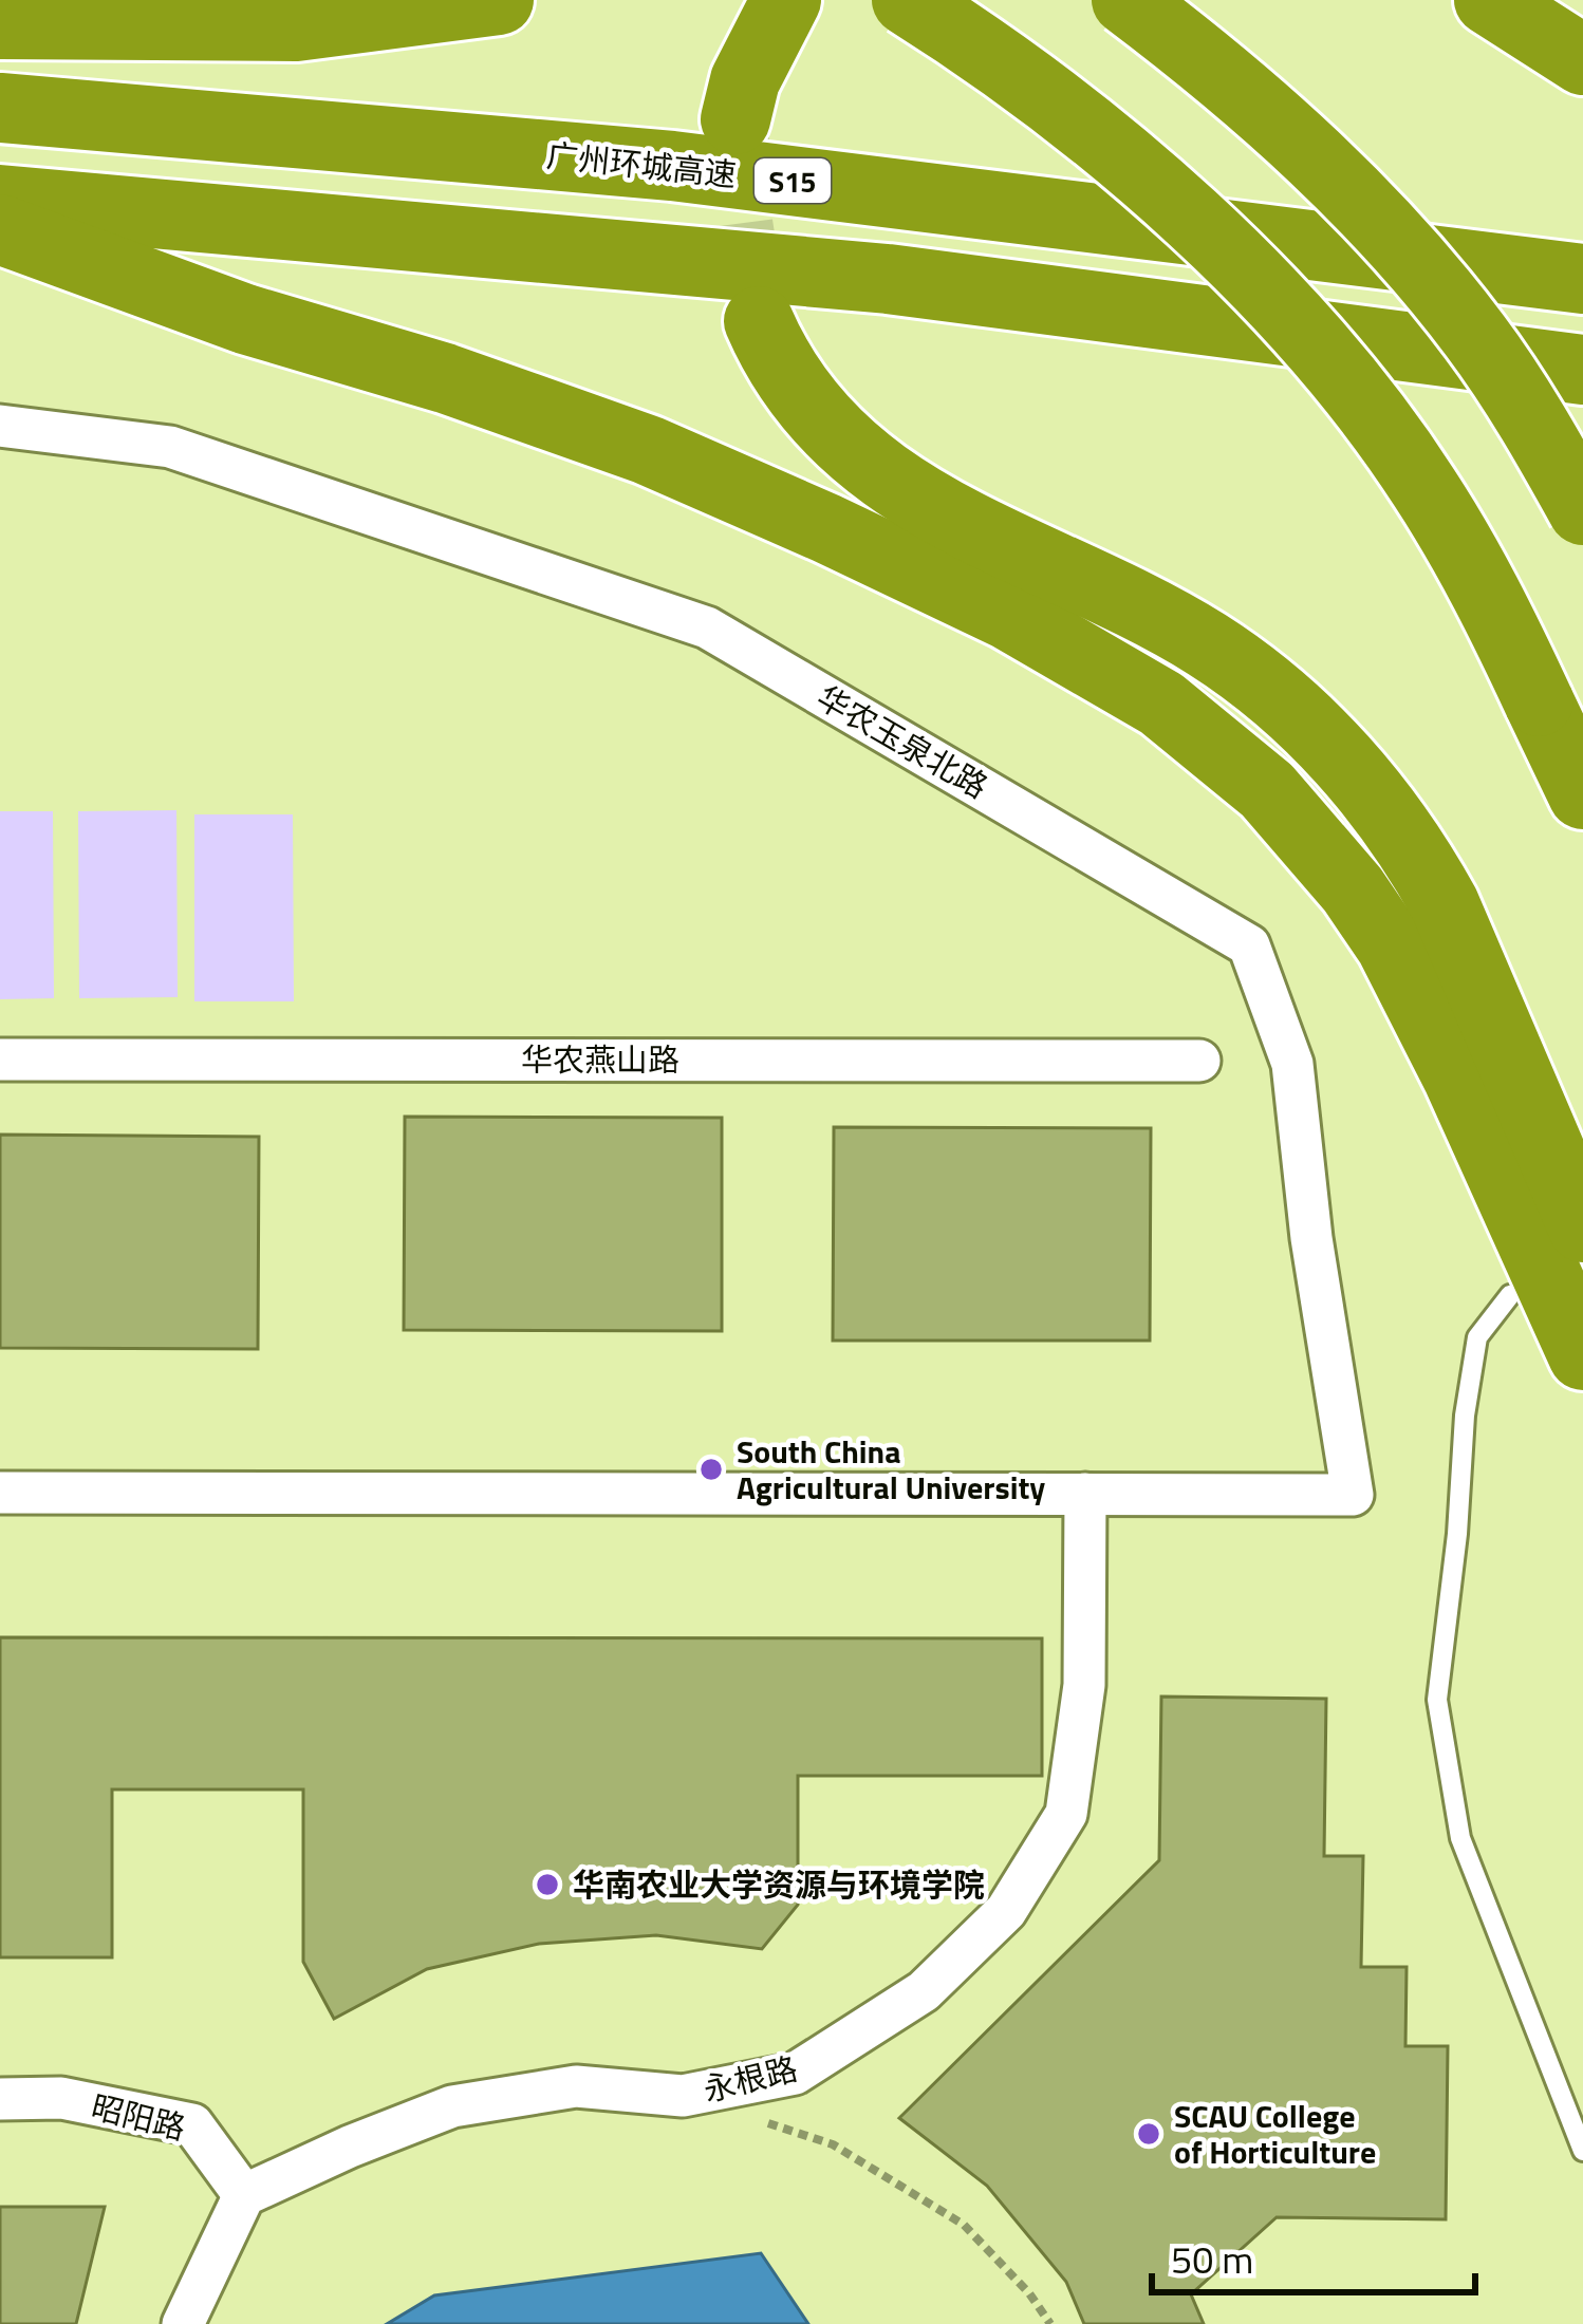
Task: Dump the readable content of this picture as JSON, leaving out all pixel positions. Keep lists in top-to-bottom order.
{
  "streets": {
    "highway": ["广州环城高速", "S15"],
    "street": [
      "华农玉泉北路",
      "华农燕山路",
      "永根路",
      "昭阳路"
    ]
  },
  "crossings": [
    ["华农玉泉北路", "永根路"],
    ["永根路", "昭阳路"]
  ],
  "places": ["South China Agricultural University", "华南农业大学资源与环境学院", "SCAU College of Horticulture"],
  "scale_bar": "50 m"
}
